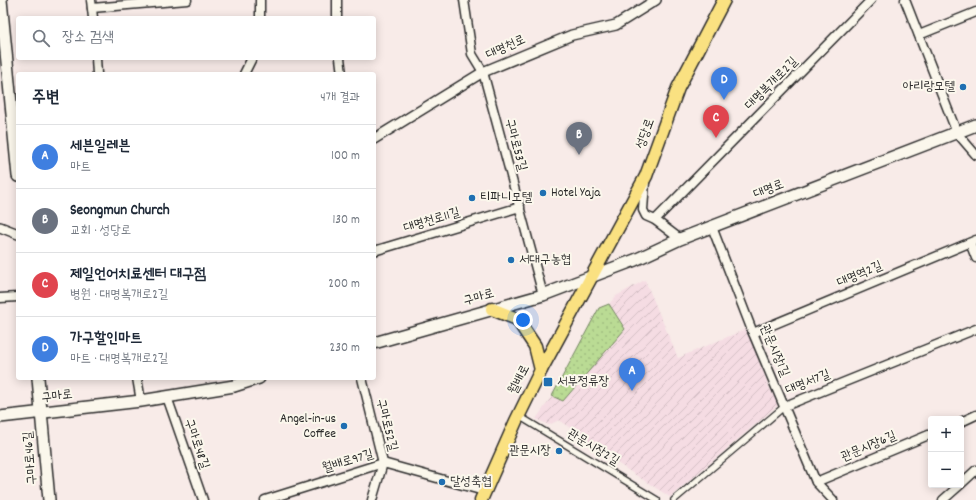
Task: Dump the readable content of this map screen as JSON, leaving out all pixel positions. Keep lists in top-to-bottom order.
{
  "streets": {
    "main road": [
      "성당로",
      "대명로",
      "구마로",
      "월배로",
      "구마로46길"
    ],
    "street": [
      "대명천로",
      "대명복개로2길",
      "구마로53길",
      "대명천로11길",
      "대명역2길",
      "관문시장1길",
      "대명서7길",
      "구마로52길",
      "구마로48길",
      "관문시장6길",
      "관문시장2길",
      "월배로97길"
    ]
  },
  "crossings": [
    ["대명천로", "구마로53길"],
    ["성당로", "대명로"],
    ["성당로", "구마로"],
    ["성당로", "월배로"],
    ["구마로53길", "대명천로11길"],
    ["구마로53길", "구마로"],
    ["대명로", "구마로"],
    ["대명로", "관문시장1길"],
    ["대명로", "월배로"],
    ["대명역2길", "관문시장1길"],
    ["구마로", "월배로"],
    ["구마로", "구마로48길"],
    ["구마로", "구마로46길"],
    ["관문시장1길", "대명서7길"],
    ["관문시장1길", "관문시장6길"],
    ["월배로", "관문시장2길"],
    ["월배로", "월배로97길"],
    ["구마로52길", "월배로97길"]
  ],
  "places": {
    "other": [
      "아리랑모텔",
      "Hotel Yaja",
      "티파니모텔",
      "서대구농협",
      "Angel-in-us Coffee",
      "관문시장",
      "달성축협"
    ],
    "transit": ["서부정류장"]
  },
  "page": {
    "search": "장소 검색",
    "pins": [
      "D",
      "C",
      "B",
      "A"
    ],
    "heading": ["주변", "4개 결과"],
    "list": [
      {
        "mark": "A",
        "name": "세븐일레븐",
        "note": "마트",
        "value": "100 m"
      },
      {
        "mark": "B",
        "name": "Seongmun Church",
        "note": "교회 · 성당로",
        "value": "130 m"
      },
      {
        "mark": "C",
        "name": "제일언어치료센터 대구점",
        "note": "병원 · 대명복개로2길",
        "value": "200 m"
      },
      {
        "mark": "D",
        "name": "가구할인마트",
        "note": "마트 · 대명복개로2길",
        "value": "230 m"
      }
    ],
    "map_buttons": ["+", "−"]
  }
}
